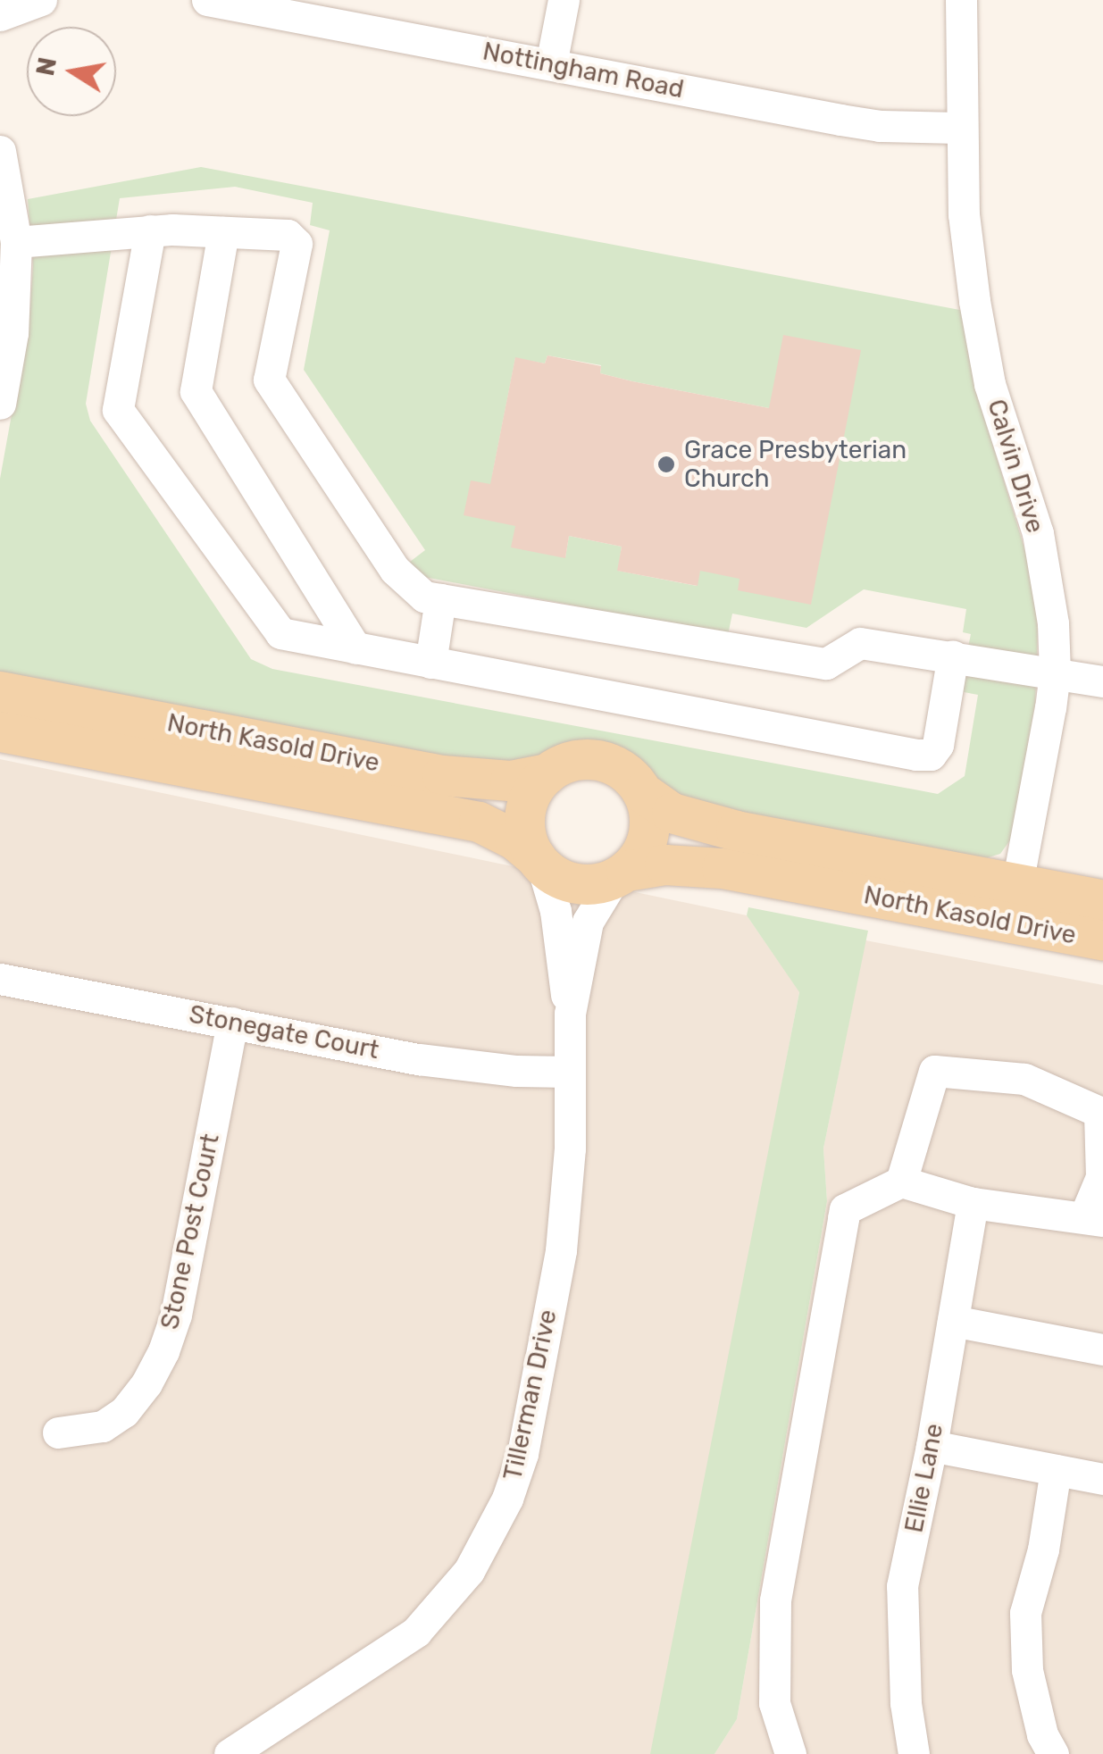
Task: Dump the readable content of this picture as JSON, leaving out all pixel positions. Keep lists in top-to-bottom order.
{
  "streets": {
    "main road": ["North Kasold Drive"],
    "street": [
      "Nottingham Road",
      "Calvin Drive",
      "Stonegate Court",
      "Stone Post Court",
      "Tillerman Drive",
      "Ellie Lane"
    ]
  },
  "crossings": [
    ["Nottingham Road", "Calvin Drive"],
    ["Calvin Drive", "North Kasold Drive"],
    ["North Kasold Drive", "Tillerman Drive"],
    ["Stonegate Court", "Stone Post Court"],
    ["Stonegate Court", "Tillerman Drive"]
  ],
  "places": ["Grace Presbyterian Church"],
  "north": "left"
}
